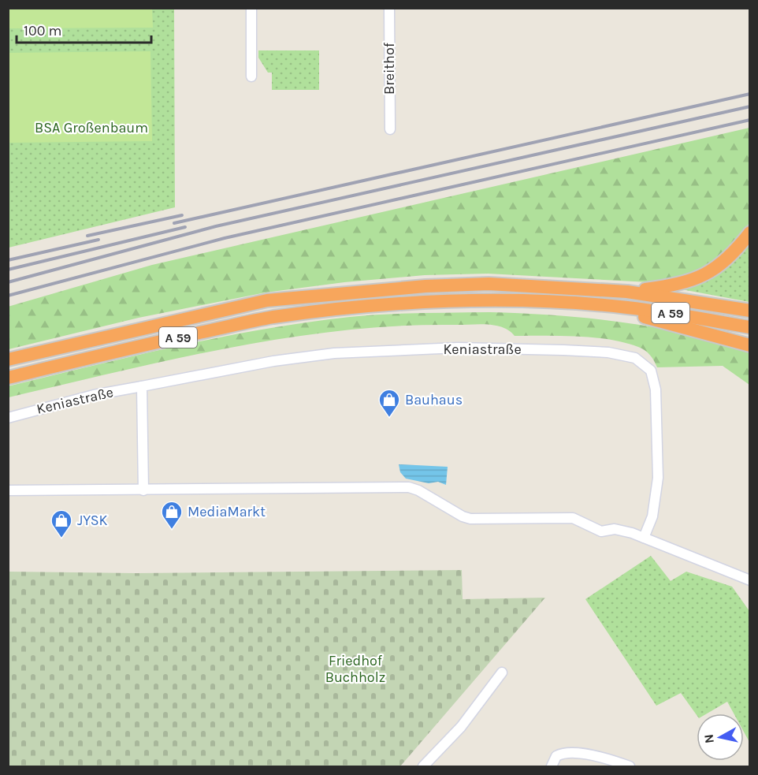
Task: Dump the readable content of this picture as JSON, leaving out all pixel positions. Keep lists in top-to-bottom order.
{
  "streets": {
    "highway": ["A 59"],
    "street": ["Breithof", "Keniastraße"]
  },
  "parks": ["BSA Großenbaum", "Friedhof Buchholz"],
  "places": {
    "shop": ["Bauhaus", "MediaMarkt", "JYSK"]
  },
  "scale_bar": "100 m",
  "north": "left"
}
